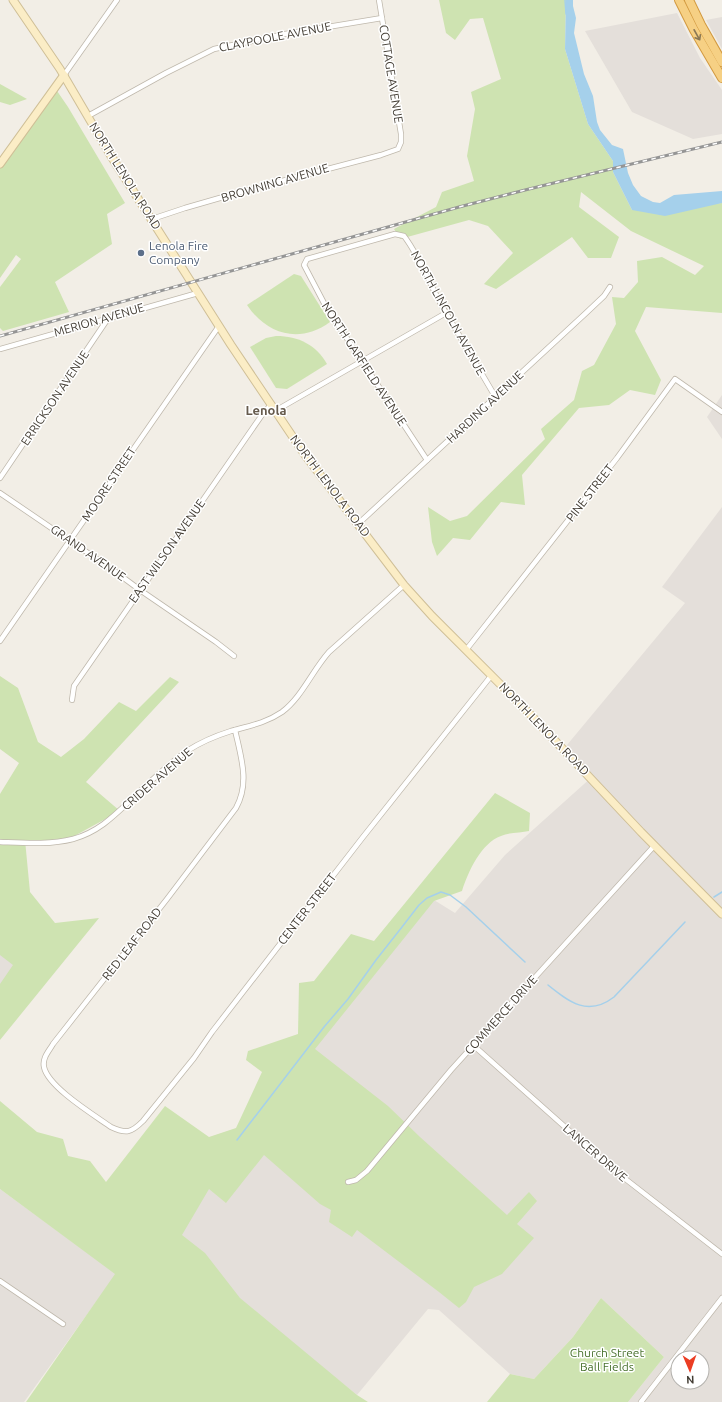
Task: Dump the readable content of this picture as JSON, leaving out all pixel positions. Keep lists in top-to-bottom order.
{
  "streets": {
    "main road": ["NORTH LENOLA ROAD"],
    "street": [
      "CLAYPOOLE AVENUE",
      "COTTAGE AVENUE",
      "BROWNING AVENUE",
      "NORTH LINCOLN AVENUE",
      "MERION AVENUE",
      "NORTH GARFIELD AVENUE",
      "ERRICKSON AVENUE",
      "HARDING AVENUE",
      "MOORE STREET",
      "PINE STREET",
      "EAST WILSON AVENUE",
      "GRAND AVENUE",
      "CRIDER AVENUE",
      "CENTER STREET",
      "RED LEAF ROAD",
      "COMMERCE DRIVE",
      "LANCER DRIVE"
    ]
  },
  "crossings": [
    ["CLAYPOOLE AVENUE", "COTTAGE AVENUE"],
    ["CLAYPOOLE AVENUE", "NORTH LENOLA ROAD"],
    ["COTTAGE AVENUE", "BROWNING AVENUE"],
    ["NORTH LENOLA ROAD", "BROWNING AVENUE"],
    ["NORTH LENOLA ROAD", "MERION AVENUE"],
    ["NORTH LENOLA ROAD", "HARDING AVENUE"],
    ["NORTH LENOLA ROAD", "MOORE STREET"],
    ["NORTH LENOLA ROAD", "PINE STREET"],
    ["NORTH LENOLA ROAD", "EAST WILSON AVENUE"],
    ["NORTH LENOLA ROAD", "CRIDER AVENUE"],
    ["NORTH LENOLA ROAD", "CENTER STREET"],
    ["NORTH LENOLA ROAD", "COMMERCE DRIVE"],
    ["NORTH LINCOLN AVENUE", "NORTH GARFIELD AVENUE"],
    ["NORTH LINCOLN AVENUE", "HARDING AVENUE"],
    ["MERION AVENUE", "ERRICKSON AVENUE"],
    ["NORTH GARFIELD AVENUE", "HARDING AVENUE"],
    ["MOORE STREET", "GRAND AVENUE"],
    ["EAST WILSON AVENUE", "GRAND AVENUE"],
    ["CRIDER AVENUE", "RED LEAF ROAD"],
    ["CENTER STREET", "RED LEAF ROAD"],
    ["COMMERCE DRIVE", "LANCER DRIVE"]
  ],
  "districts": ["Lenola"],
  "parks": ["Church Street Ball Fields"],
  "places": ["Lenola Fire Company"],
  "north": "bottom"
}
